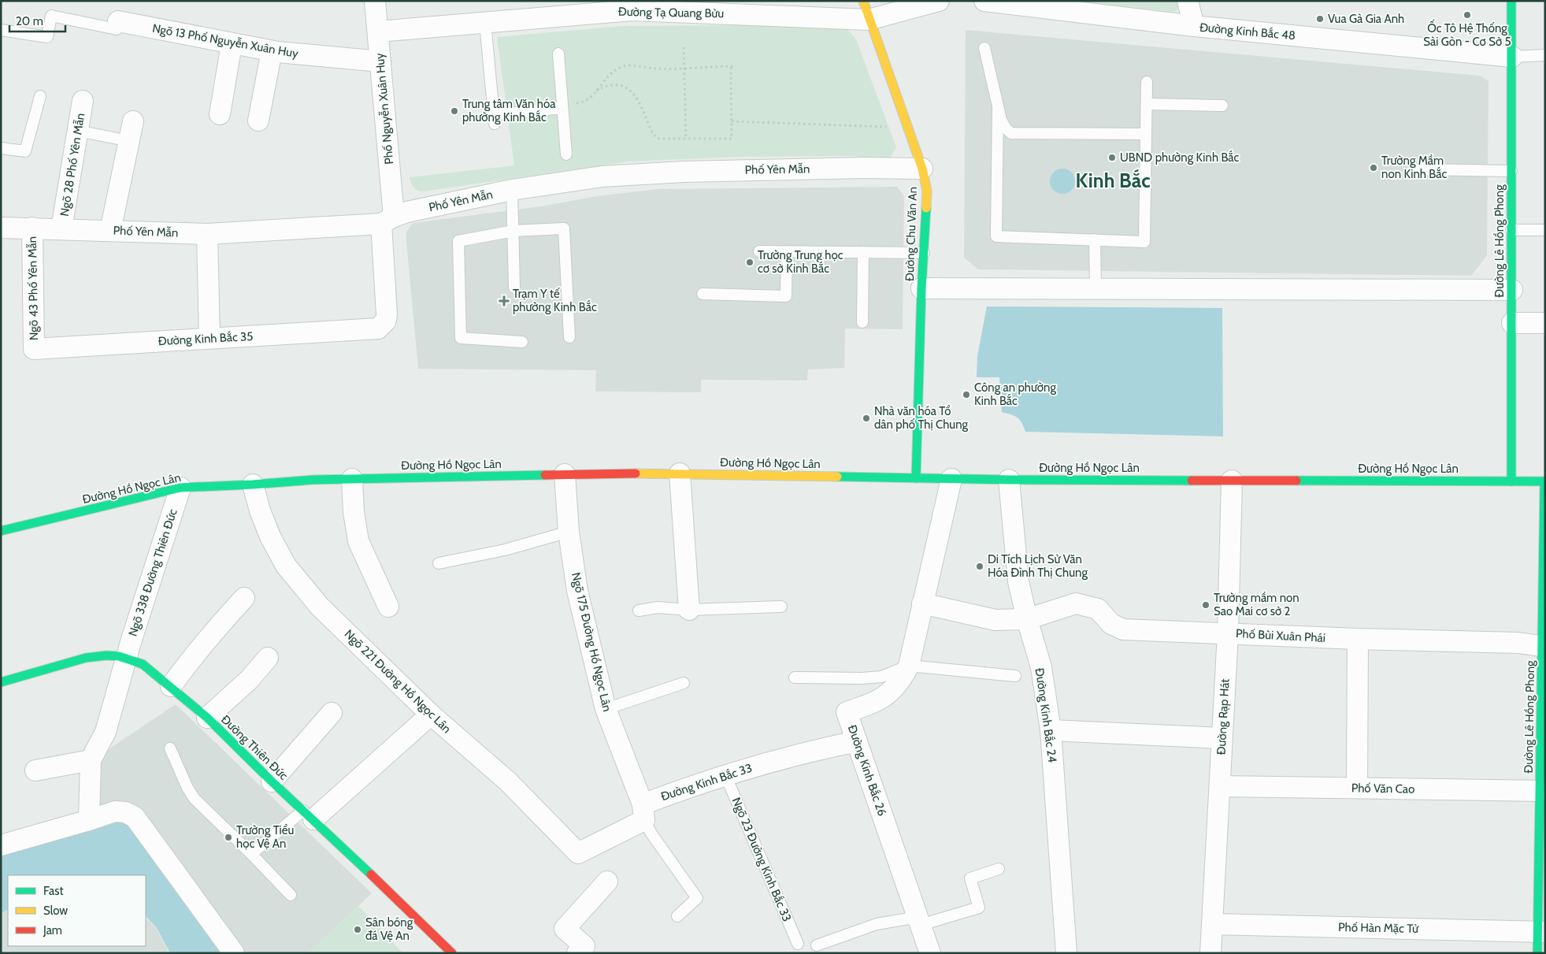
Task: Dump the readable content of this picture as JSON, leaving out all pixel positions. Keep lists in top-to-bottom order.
{
  "streets": {
    "street": [
      "Đường Tạ Quang Bửu",
      "Đường Kinh Bắc 48",
      "Ngõ 13 Phố Nguyễn Xuân Huy",
      "Phố Nguyễn Xuân Huy",
      "Ngõ 28 Phố Yên Mẫn",
      "Phố Yên Mẫn",
      "Đường Chu Văn An",
      "Đường Lê Hồng Phong",
      "Ngõ 43 Phố Yên Mẫn",
      "Đường Kinh Bắc 35",
      "Đường Hồ Ngọc Lân",
      "Ngõ 338 Đường Thiên Đức",
      "Phố Bùi Xuân Phái",
      "Ngõ 175 Đường Hồ Ngọc Lân",
      "Ngõ 221 Đường Hồ Ngọc Lân",
      "Đường Kinh Bắc 24",
      "Đường Rạp Hát",
      "Đường Thiên Đức",
      "Đường Kinh Bắc 26",
      "Đường Kinh Bắc 33",
      "Phố Văn Cao",
      "Phố Hàn Mặc Tử"
    ],
    "lane": ["Ngõ 23 Đường Kinh Bắc 33"]
  },
  "crossings": [
    ["Đường Tạ Quang Bửu", "Phố Nguyễn Xuân Huy"],
    ["Đường Tạ Quang Bửu", "Đường Chu Văn An"],
    ["Đường Kinh Bắc 48", "Đường Lê Hồng Phong"],
    ["Ngõ 13 Phố Nguyễn Xuân Huy", "Phố Nguyễn Xuân Huy"],
    ["Phố Nguyễn Xuân Huy", "Phố Yên Mẫn"],
    ["Phố Nguyễn Xuân Huy", "Đường Kinh Bắc 35"],
    ["Ngõ 28 Phố Yên Mẫn", "Phố Yên Mẫn"],
    ["Phố Yên Mẫn", "Đường Chu Văn An"],
    ["Phố Yên Mẫn", "Ngõ 43 Phố Yên Mẫn"],
    ["Đường Chu Văn An", "Đường Hồ Ngọc Lân"],
    ["Đường Lê Hồng Phong", "Đường Hồ Ngọc Lân"],
    ["Đường Lê Hồng Phong", "Phố Bùi Xuân Phái"],
    ["Đường Lê Hồng Phong", "Phố Văn Cao"],
    ["Đường Lê Hồng Phong", "Phố Hàn Mặc Tử"],
    ["Ngõ 43 Phố Yên Mẫn", "Đường Kinh Bắc 35"],
    ["Đường Hồ Ngọc Lân", "Ngõ 338 Đường Thiên Đức"],
    ["Đường Hồ Ngọc Lân", "Ngõ 175 Đường Hồ Ngọc Lân"],
    ["Đường Hồ Ngọc Lân", "Ngõ 221 Đường Hồ Ngọc Lân"],
    ["Đường Hồ Ngọc Lân", "Đường Kinh Bắc 24"],
    ["Đường Hồ Ngọc Lân", "Đường Rạp Hát"],
    ["Đường Hồ Ngọc Lân", "Đường Kinh Bắc 26"],
    ["Ngõ 338 Đường Thiên Đức", "Đường Thiên Đức"],
    ["Phố Bùi Xuân Phái", "Đường Kinh Bắc 24"],
    ["Phố Bùi Xuân Phái", "Đường Rạp Hát"],
    ["Phố Bùi Xuân Phái", "Đường Kinh Bắc 26"],
    ["Ngõ 175 Đường Hồ Ngọc Lân", "Đường Kinh Bắc 33"],
    ["Ngõ 221 Đường Hồ Ngọc Lân", "Đường Kinh Bắc 33"],
    ["Đường Rạp Hát", "Phố Văn Cao"],
    ["Đường Rạp Hát", "Phố Hàn Mặc Tử"],
    ["Đường Kinh Bắc 26", "Đường Kinh Bắc 33"],
    ["Đường Kinh Bắc 33", "Ngõ 23 Đường Kinh Bắc 33"]
  ],
  "districts": ["Kinh Bắc"],
  "places": {
    "other": [
      "Ốc Tô Hệ Thống Sài Gòn - Cơ Sở 5",
      "Vua Gà Gia Anh",
      "Trung tâm Văn hóa phường Kinh Bắc",
      "UBND phường Kinh Bắc",
      "Trường Mầm non Kinh Bắc",
      "Trường Trung học cơ sở Kinh Bắc",
      "Công an phường Kinh Bắc",
      "Nhà văn hóa Tổ dân phố Thị Chung",
      "Di Tích Lịch Sử Văn Hóa Đình Thị Chung",
      "Trường mầm non Sao Mai cơ sở 2",
      "Trường Tiểu học Vệ An",
      "Sân bóng đá Vệ An"
    ],
    "health": ["Trạm Y tế phường Kinh Bắc"]
  },
  "legend": ["Fast", "Slow", "Jam"],
  "scale_bar": "20 m"
}
